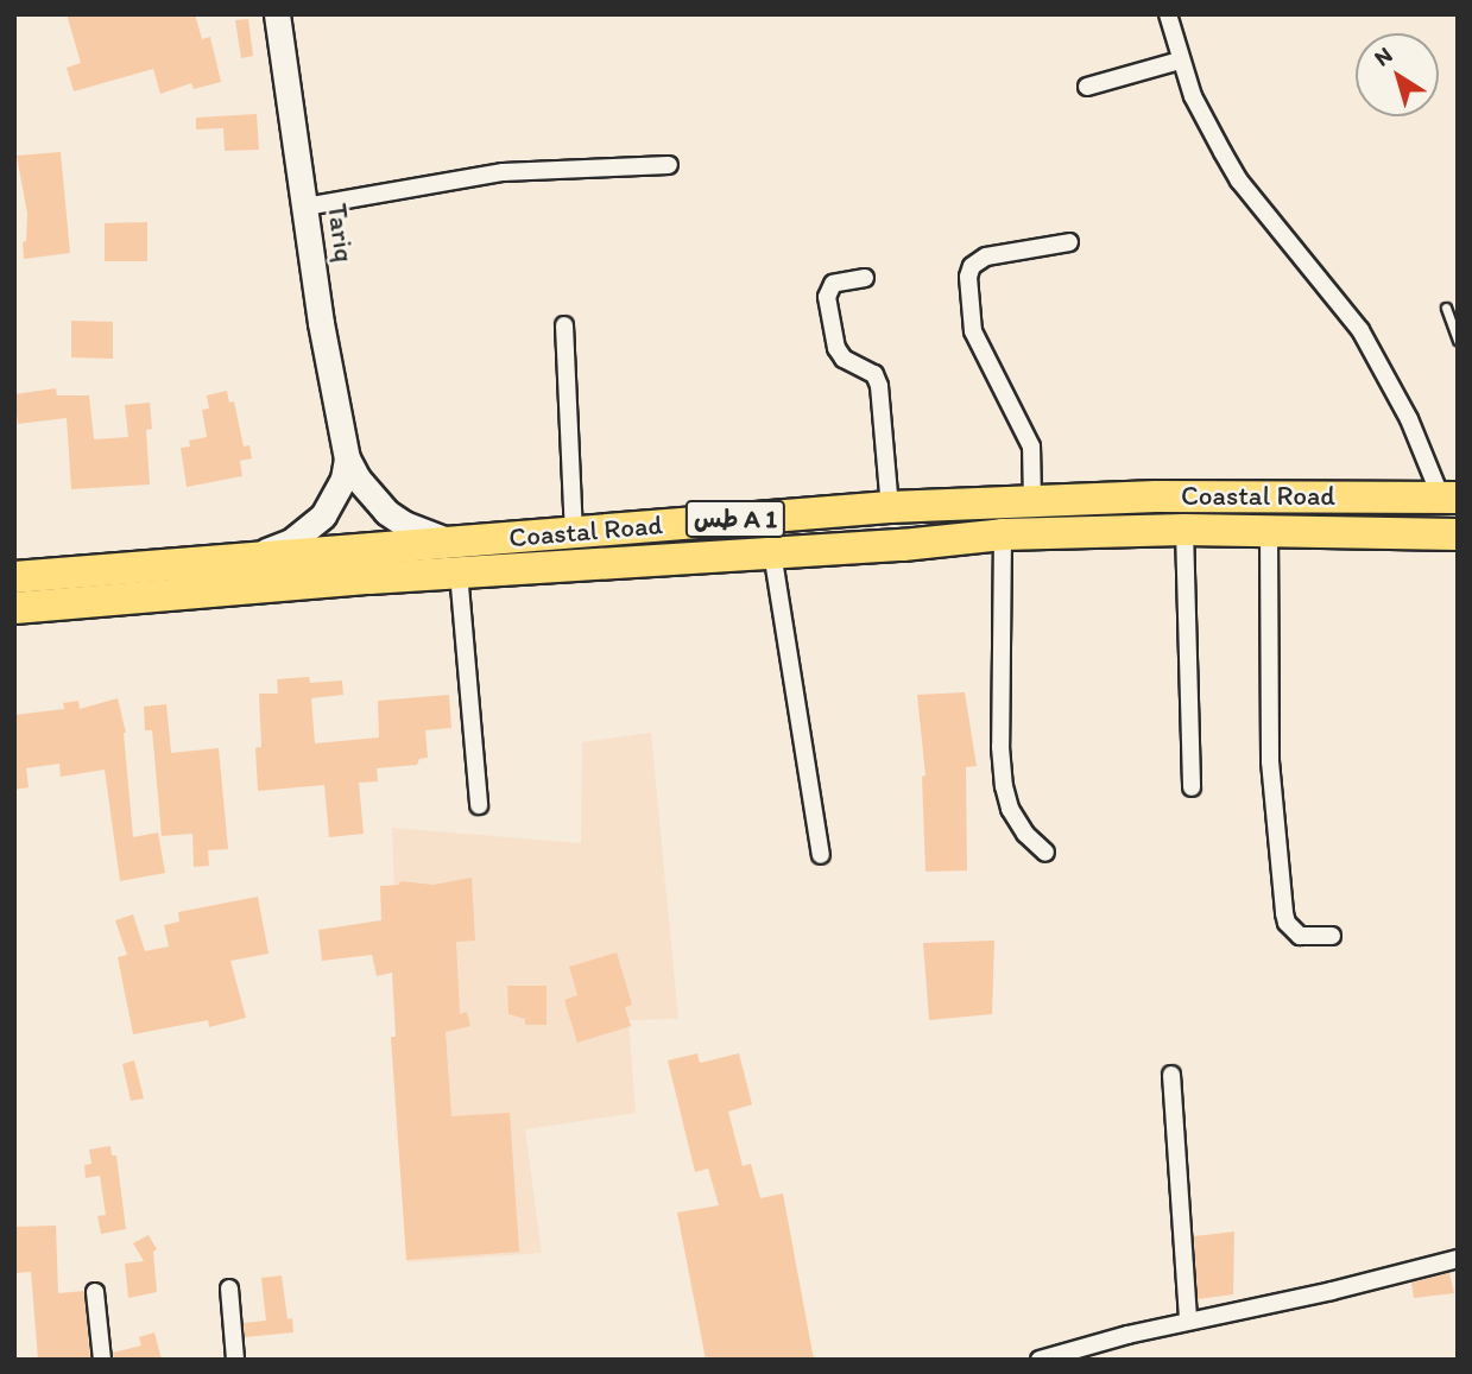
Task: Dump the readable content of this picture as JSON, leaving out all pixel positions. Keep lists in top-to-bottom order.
{
  "streets": {
    "highway": ["Coastal Road", "طس A 1"],
    "main road": ["Tariq"]
  },
  "north": "top left"
}
